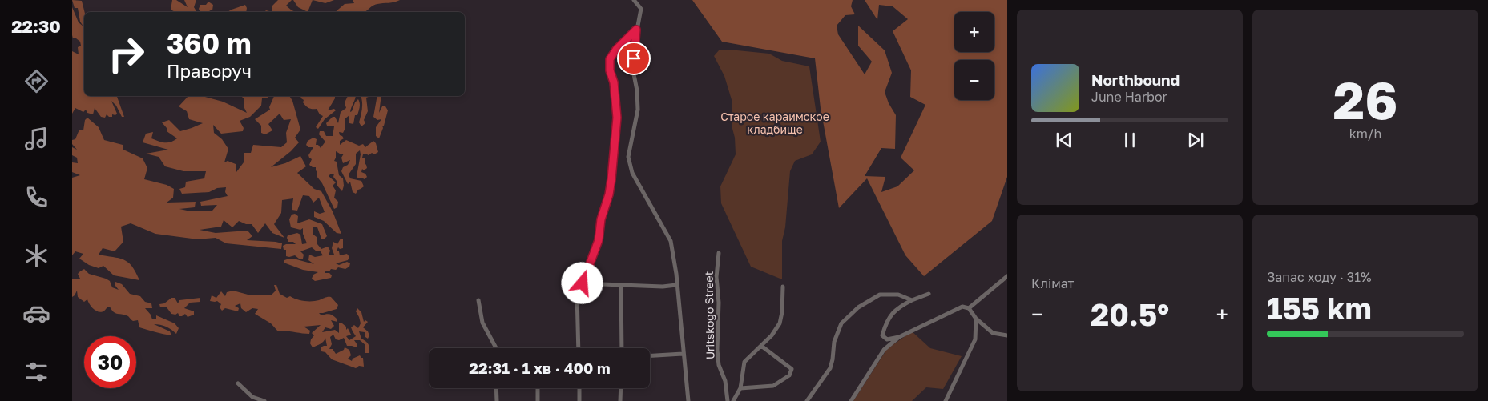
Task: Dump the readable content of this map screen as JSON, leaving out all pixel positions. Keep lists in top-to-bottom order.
{
  "streets": {
    "street": ["Uritskogo Street"]
  },
  "parks": ["Старое караимское кладбище"],
  "page": {
    "tabs": "22:30",
    "tile": [
      ["26", "km/h"],
      "Клімат",
      ["Запас ходу · 31%", "155 km"]
    ],
    "map_buttons": ["+", "−"],
    "turn": ["360 m", "Праворуч"],
    "song": ["Northbound", "June Harbor"],
    "heat": ["−", "20.5°", "+"],
    "limit": "30",
    "trip": "22:31 · 1 хв · 400 m"
  }
}
